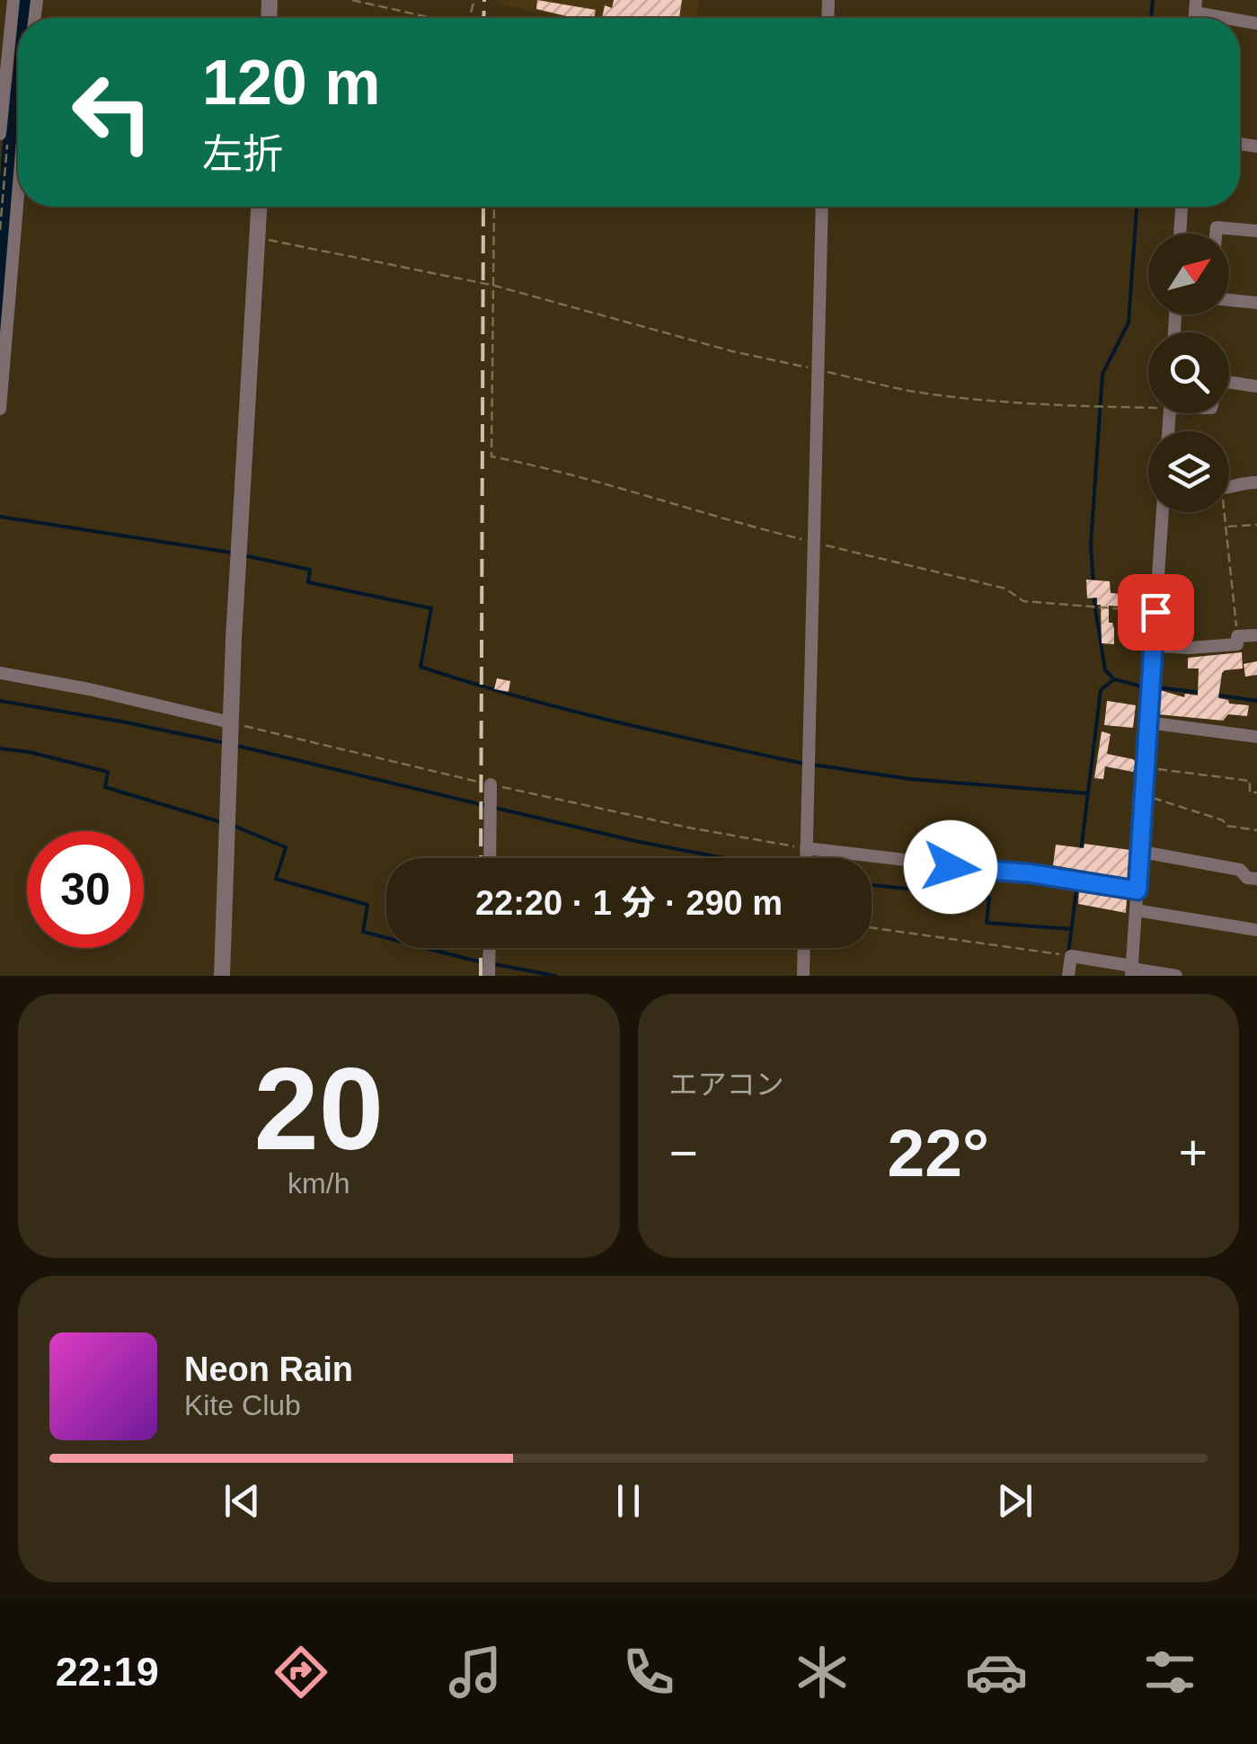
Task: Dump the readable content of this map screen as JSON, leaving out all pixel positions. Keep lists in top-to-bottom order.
{
  "north": "top right",
  "page": {
    "turn": ["120 m", "左折"],
    "limit": "30",
    "trip": "22:20 · 1 分 · 290 m",
    "tile": [
      ["20", "km/h"],
      "エアコン"
    ],
    "heat": ["−", "22°", "+"],
    "song": ["Neon Rain", "Kite Club"],
    "tabs": "22:19"
  }
}
